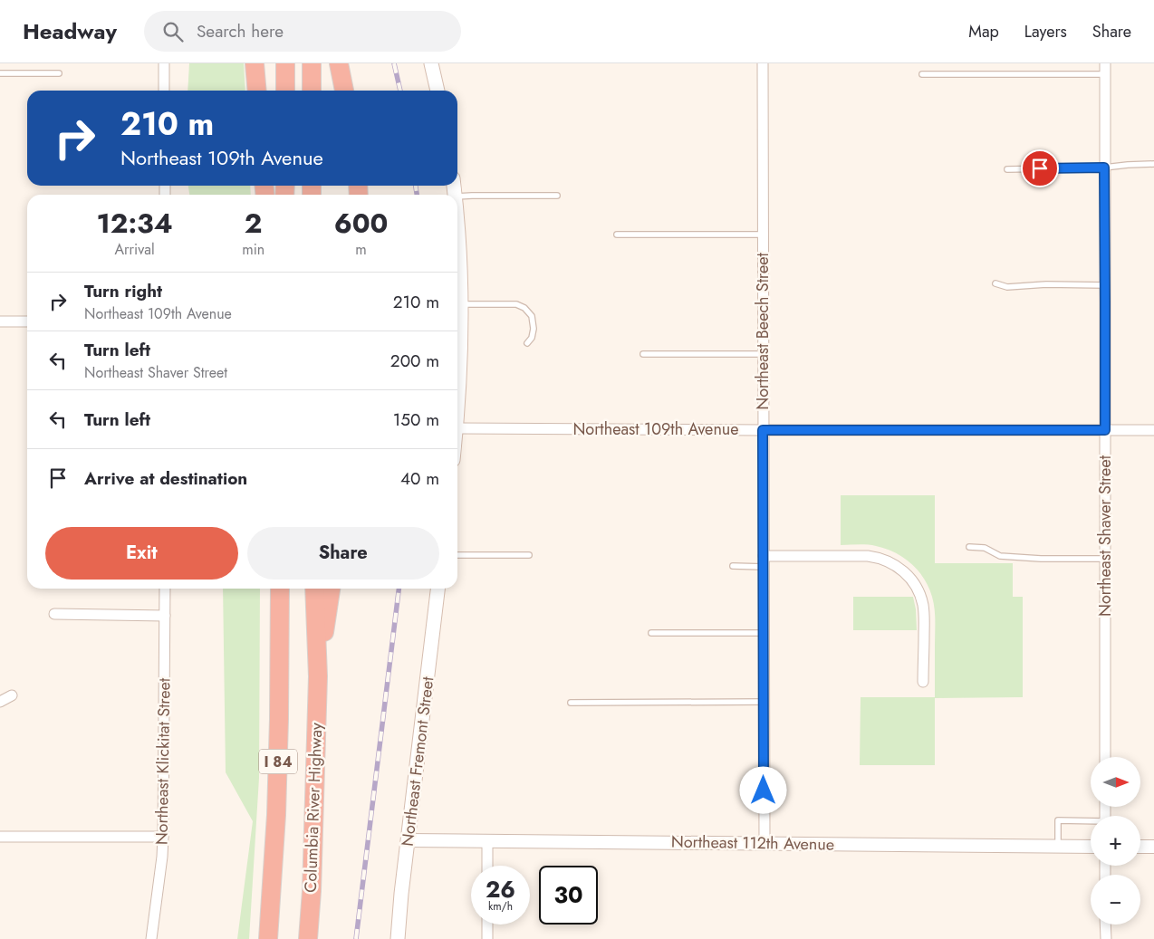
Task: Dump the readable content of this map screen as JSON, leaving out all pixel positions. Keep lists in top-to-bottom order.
{
  "streets": {
    "highway": ["I 84", "Columbia River Highway"],
    "main road": ["Northeast Fremont Street"],
    "street": [
      "Northeast Beech Street",
      "Northeast 109th Avenue",
      "Northeast Shaver Street",
      "Northeast Klickitat Street",
      "Northeast 112th Avenue"
    ]
  },
  "crossings": [
    ["Northeast Beech Street", "Northeast 109th Avenue"],
    ["Northeast Beech Street", "Northeast 112th Avenue"],
    ["Northeast 109th Avenue", "Northeast Shaver Street"],
    ["I 84", "Columbia River Highway"],
    ["Northeast Fremont Street", "Northeast 112th Avenue"]
  ],
  "north": "right",
  "page": {
    "header": "Headway",
    "search": "Search here",
    "nav": ["Map", "Layers", "Share"],
    "turn": ["210 m", "Northeast 109th Avenue"],
    "eta": [
      "12:34",
      "Arrival",
      "2",
      "min",
      "600",
      "m"
    ],
    "list": [
      {
        "name": "Turn right",
        "note": "Northeast 109th Avenue",
        "value": "210 m"
      },
      {
        "name": "Turn left",
        "note": "Northeast Shaver Street",
        "value": "200 m"
      },
      {
        "name": "Turn left",
        "value": "150 m"
      },
      {
        "name": "Arrive at destination",
        "value": "40 m"
      }
    ],
    "buttons": ["Exit", "Share"],
    "map_buttons": ["+", "−"],
    "speed": "26 km/h",
    "limit": "30"
  }
}
